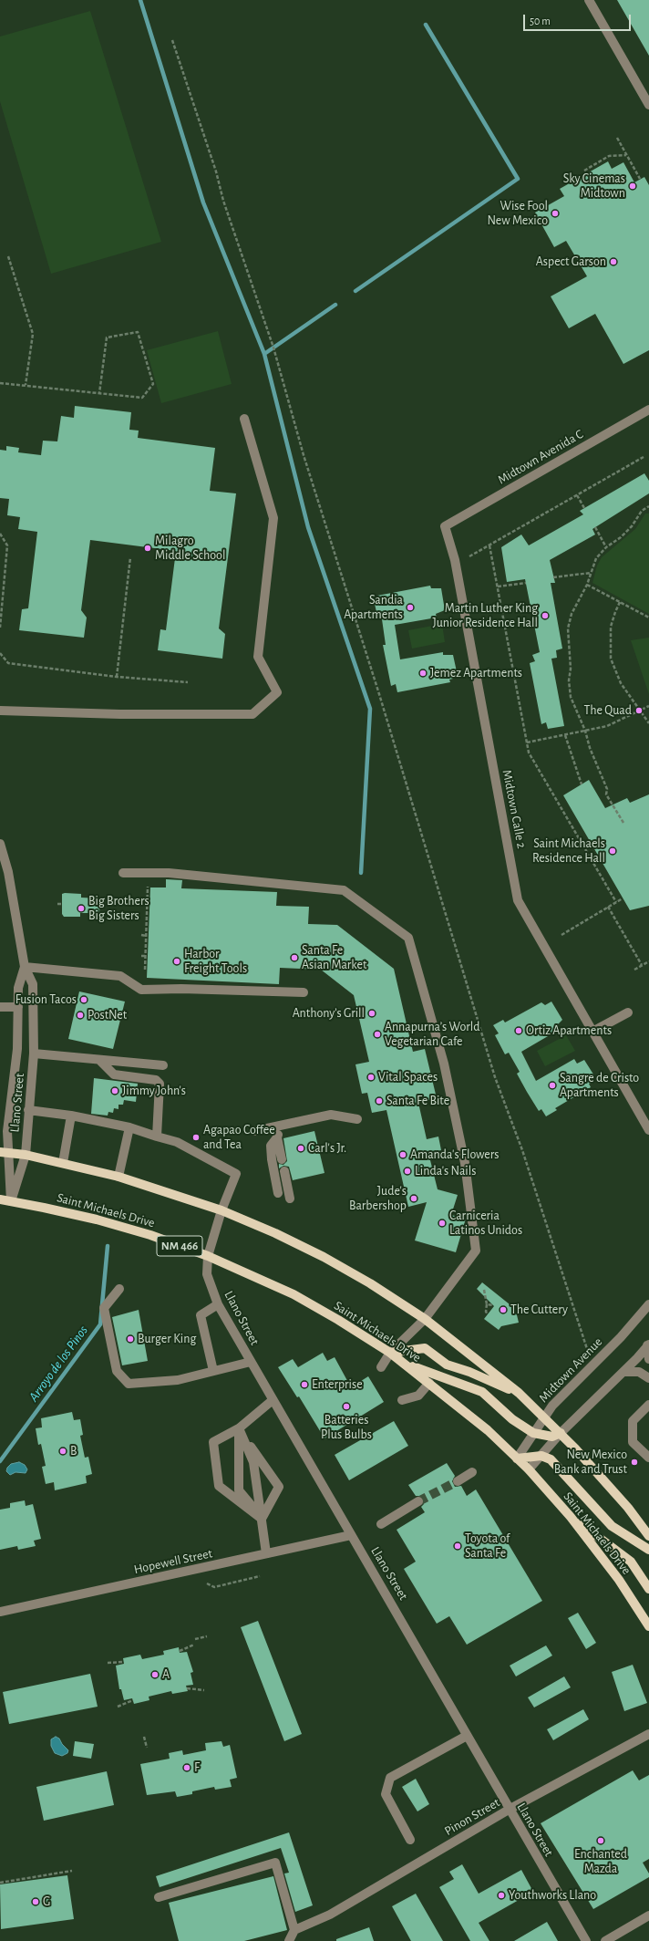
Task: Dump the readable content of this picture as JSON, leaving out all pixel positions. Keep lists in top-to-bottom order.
{
  "streets": {
    "main road": ["Saint Michaels Drive", "NM 466"],
    "street": [
      "Midtown Avenida C",
      "Midtown Calle 2",
      "Llano Street",
      "Midtown Avenue",
      "Hopewell Street",
      "Pinon Street"
    ]
  },
  "crossings": [
    ["Midtown Avenida C", "Midtown Calle 2"],
    ["Llano Street", "Saint Michaels Drive"],
    ["Llano Street", "Hopewell Street"],
    ["Llano Street", "Pinon Street"],
    ["Saint Michaels Drive", "Midtown Avenue"]
  ],
  "water": ["Arroyo de los Pinos"],
  "places": [
    "Sky Cinemas Midtown",
    "Wise Fool New Mexico",
    "Aspect Garson",
    "Milagro Middle School",
    "Sandia Apartments",
    "Martin Luther King Junior Residence Hall",
    "Jemez Apartments",
    "The Quad",
    "Saint Michaels Residence Hall",
    "Big Brothers Big Sisters",
    "Santa Fe Asian Market",
    "Harbor Freight Tools",
    "Fusion Tacos",
    "Anthony’s Grill",
    "PostNet",
    "Ortiz Apartments",
    "Annapurna’s World Vegetarian Cafe",
    "Vital Spaces",
    "Sangre de Cristo Apartments",
    "Jimmy John's",
    "Santa Fe Bite",
    "Agapao Coffee and Tea",
    "Carl's Jr.",
    "Amanda's Flowers",
    "Linda's Nails",
    "Jude's Barbershop",
    "Carniceria Latinos Unidos",
    "The Cuttery",
    "Burger King",
    "Enterprise",
    "Batteries Plus Bulbs",
    "B",
    "New Mexico Bank and Trust",
    "Toyota of Santa Fe",
    "A",
    "F",
    "Enchanted Mazda",
    "Youthworks Llano",
    "G"
  ],
  "scale_bar": "50 m"
}
